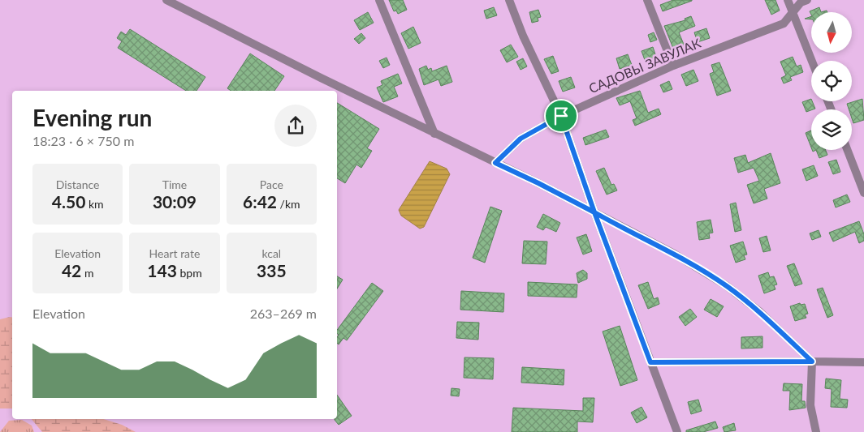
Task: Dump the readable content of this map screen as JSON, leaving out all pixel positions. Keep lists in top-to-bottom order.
{
  "streets": {
    "street": ["САДОВЫ ЗАВУЛАК"]
  },
  "north": "bottom",
  "page": {
    "heading": ["Evening run", "18:23 · 6 × 750 m"],
    "stats": [
      ["Distance", "4.50 km"],
      ["Time", "30:09"],
      ["Pace", "6:42 /km"],
      ["Elevation", "42 m"],
      ["Heart rate", "143 bpm"],
      ["kcal", "335"]
    ],
    "chart": ["Elevation", "263–269 m"]
  }
}
